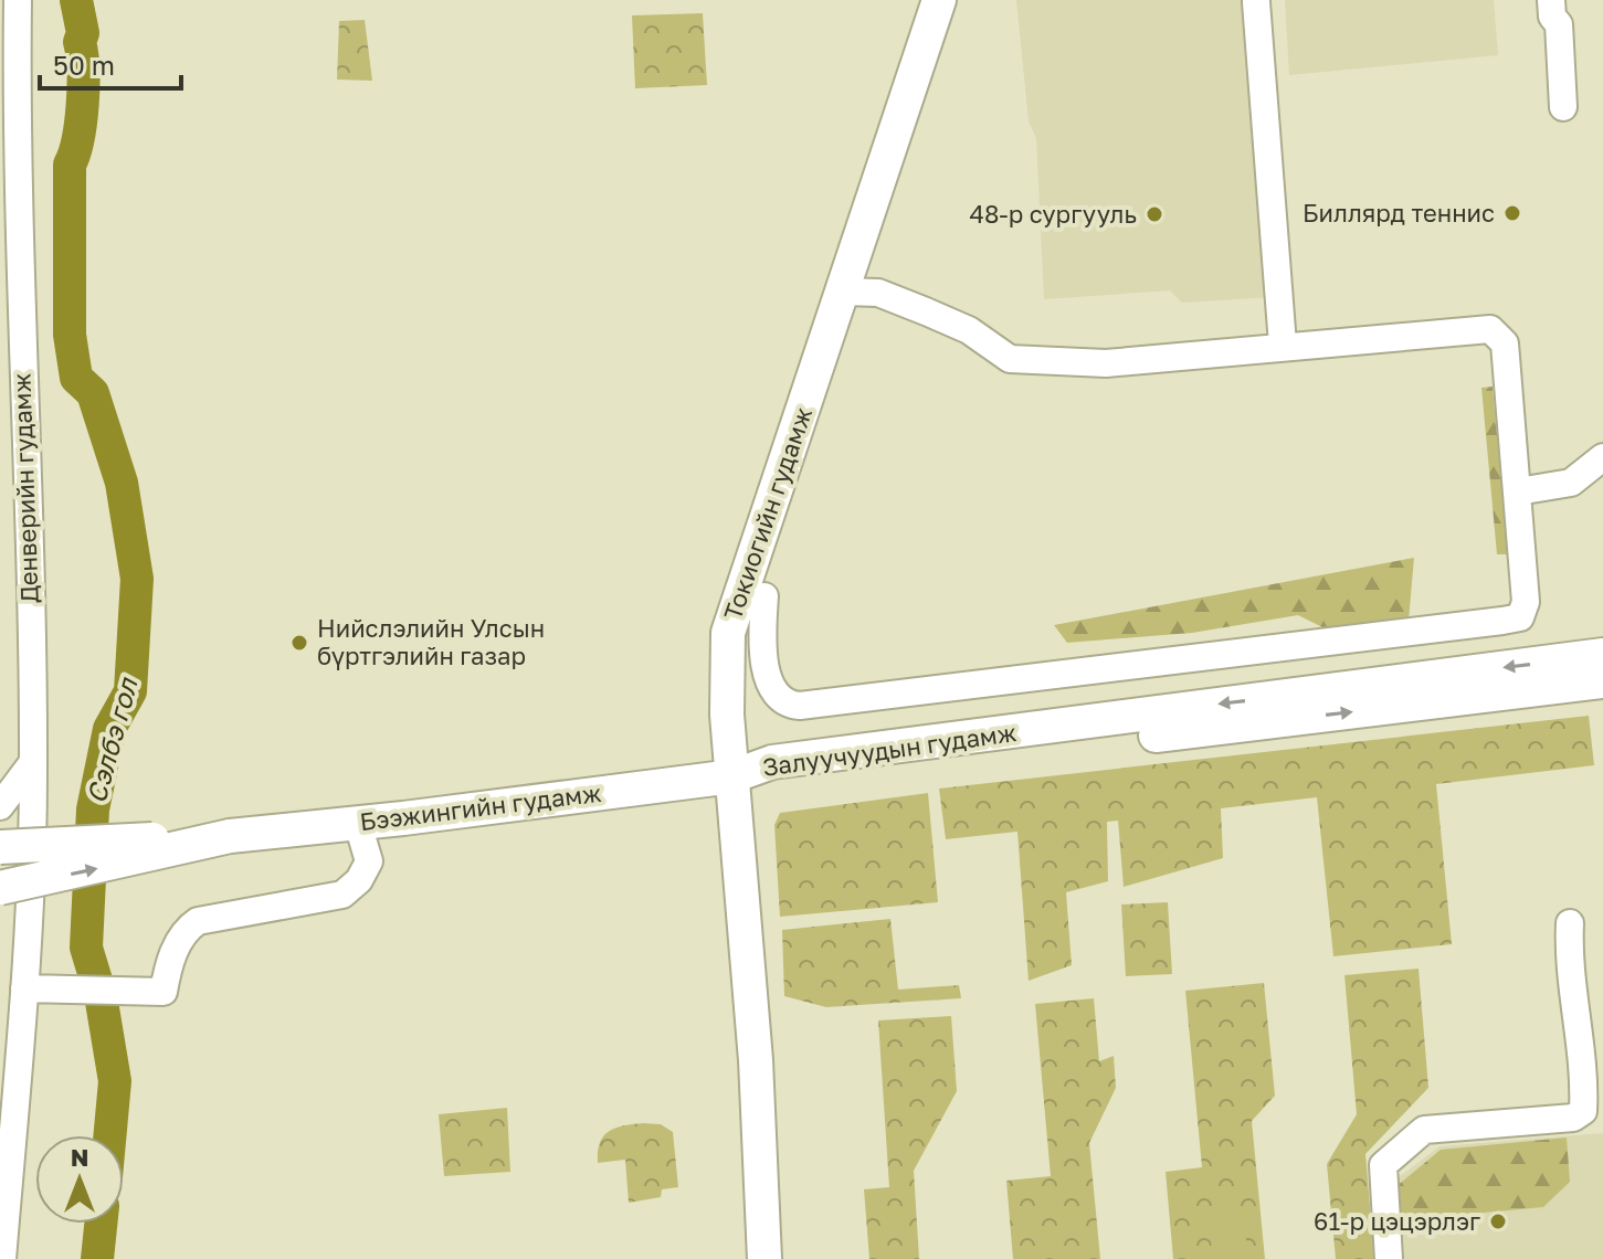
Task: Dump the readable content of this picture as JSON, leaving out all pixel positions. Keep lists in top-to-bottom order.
{
  "streets": {
    "main road": ["Токиогийн гудамж", "Залуучуудын гудамж", "Бээжингийн гудамж"],
    "street": ["Денверийн гудамж"]
  },
  "crossings": [
    ["Токиогийн гудамж", "Залуучуудын гудамж"],
    ["Токиогийн гудамж", "Бээжингийн гудамж"],
    ["Залуучуудын гудамж", "Бээжингийн гудамж"]
  ],
  "water": ["Сэлбэ гол"],
  "places": [
    "Биллярд теннис",
    "48-р сургууль",
    "Нийслэлийн Улсын бүртгэлийн газар",
    "61-р цэцэрлэг"
  ],
  "scale_bar": "50 m",
  "north": "top"
}
